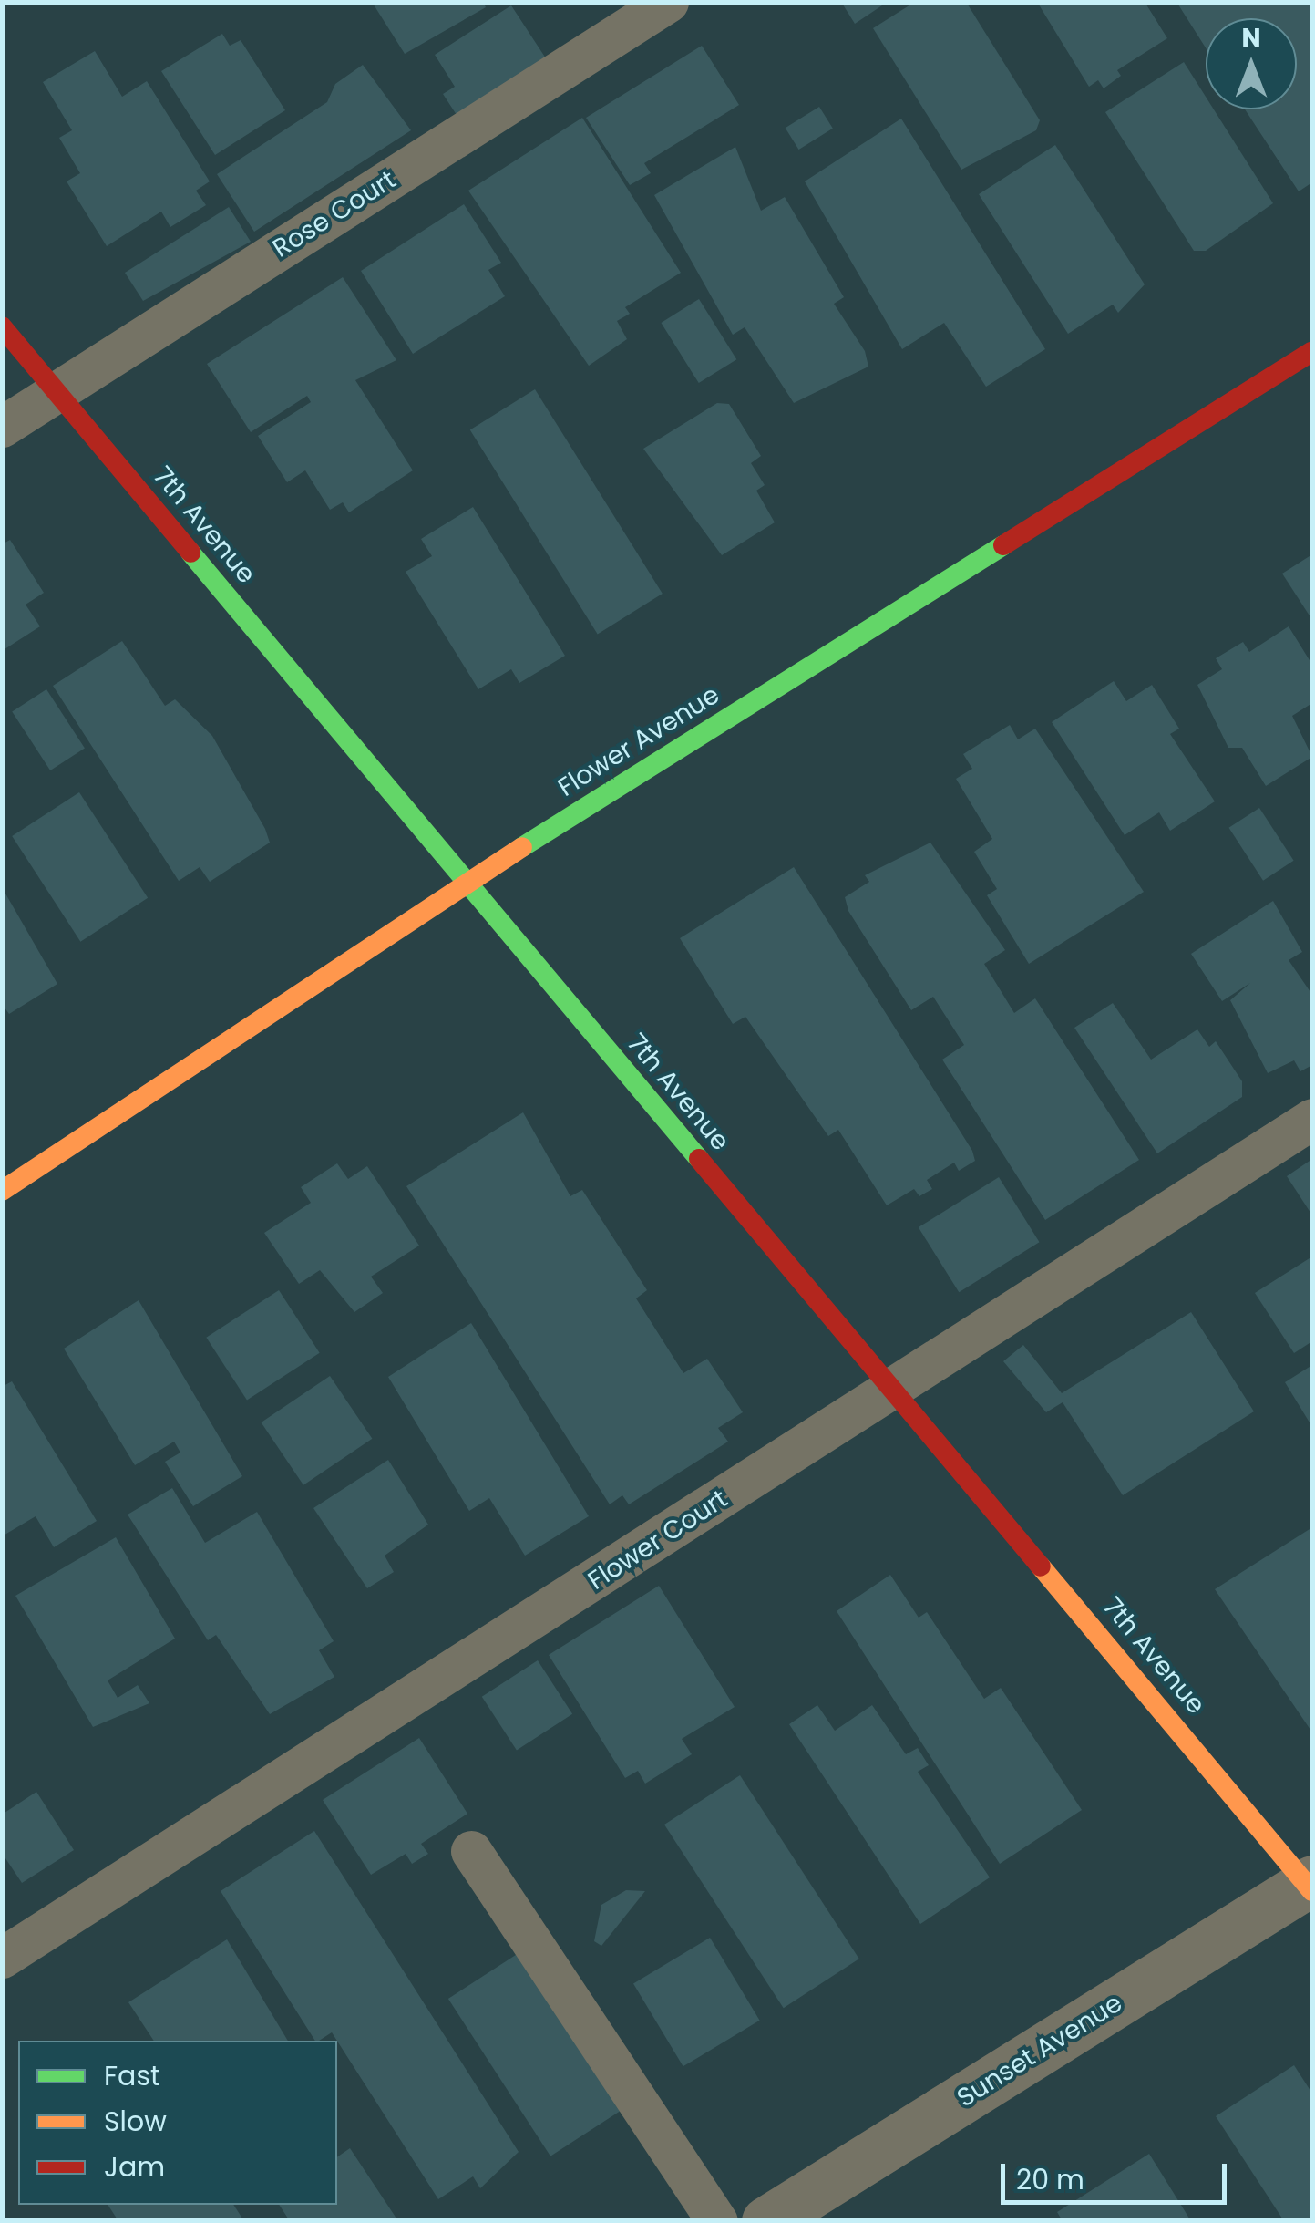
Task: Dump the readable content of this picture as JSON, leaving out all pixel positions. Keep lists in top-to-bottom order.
{
  "streets": {
    "street": ["7th Avenue", "Flower Avenue", "Sunset Avenue"],
    "lane": ["Rose Court", "Flower Court"]
  },
  "crossings": [
    ["Rose Court", "7th Avenue"],
    ["7th Avenue", "Flower Avenue"],
    ["7th Avenue", "Flower Court"],
    ["7th Avenue", "Sunset Avenue"]
  ],
  "legend": ["Fast", "Slow", "Jam"],
  "scale_bar": "20 m",
  "north": "top"
}
